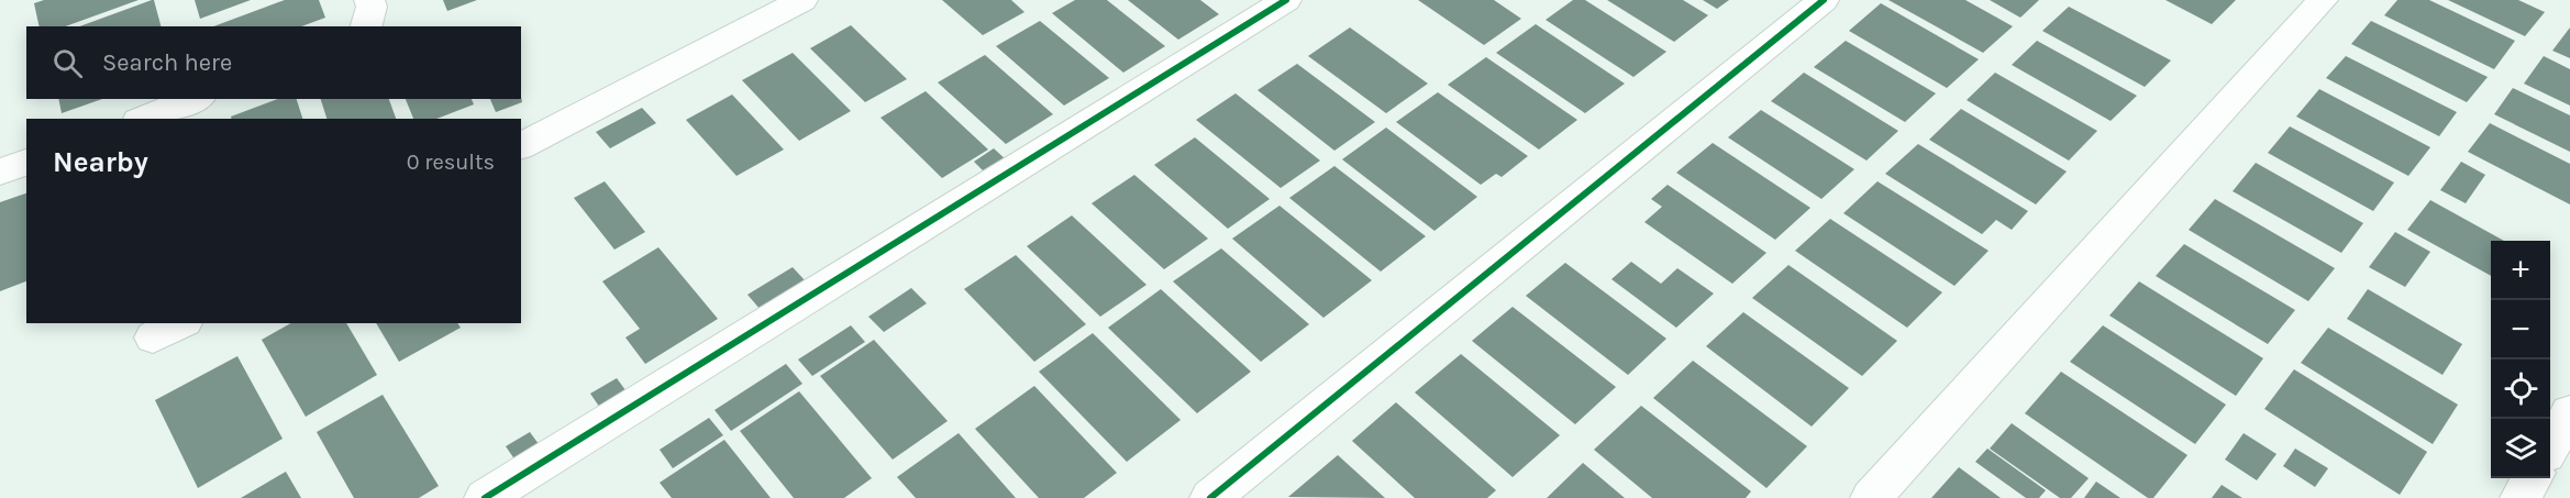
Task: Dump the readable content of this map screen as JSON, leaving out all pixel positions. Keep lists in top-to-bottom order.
{
  "page": {
    "search": "Search here",
    "heading": ["Nearby", "0 results"],
    "map_buttons": ["+", "−"]
  }
}
